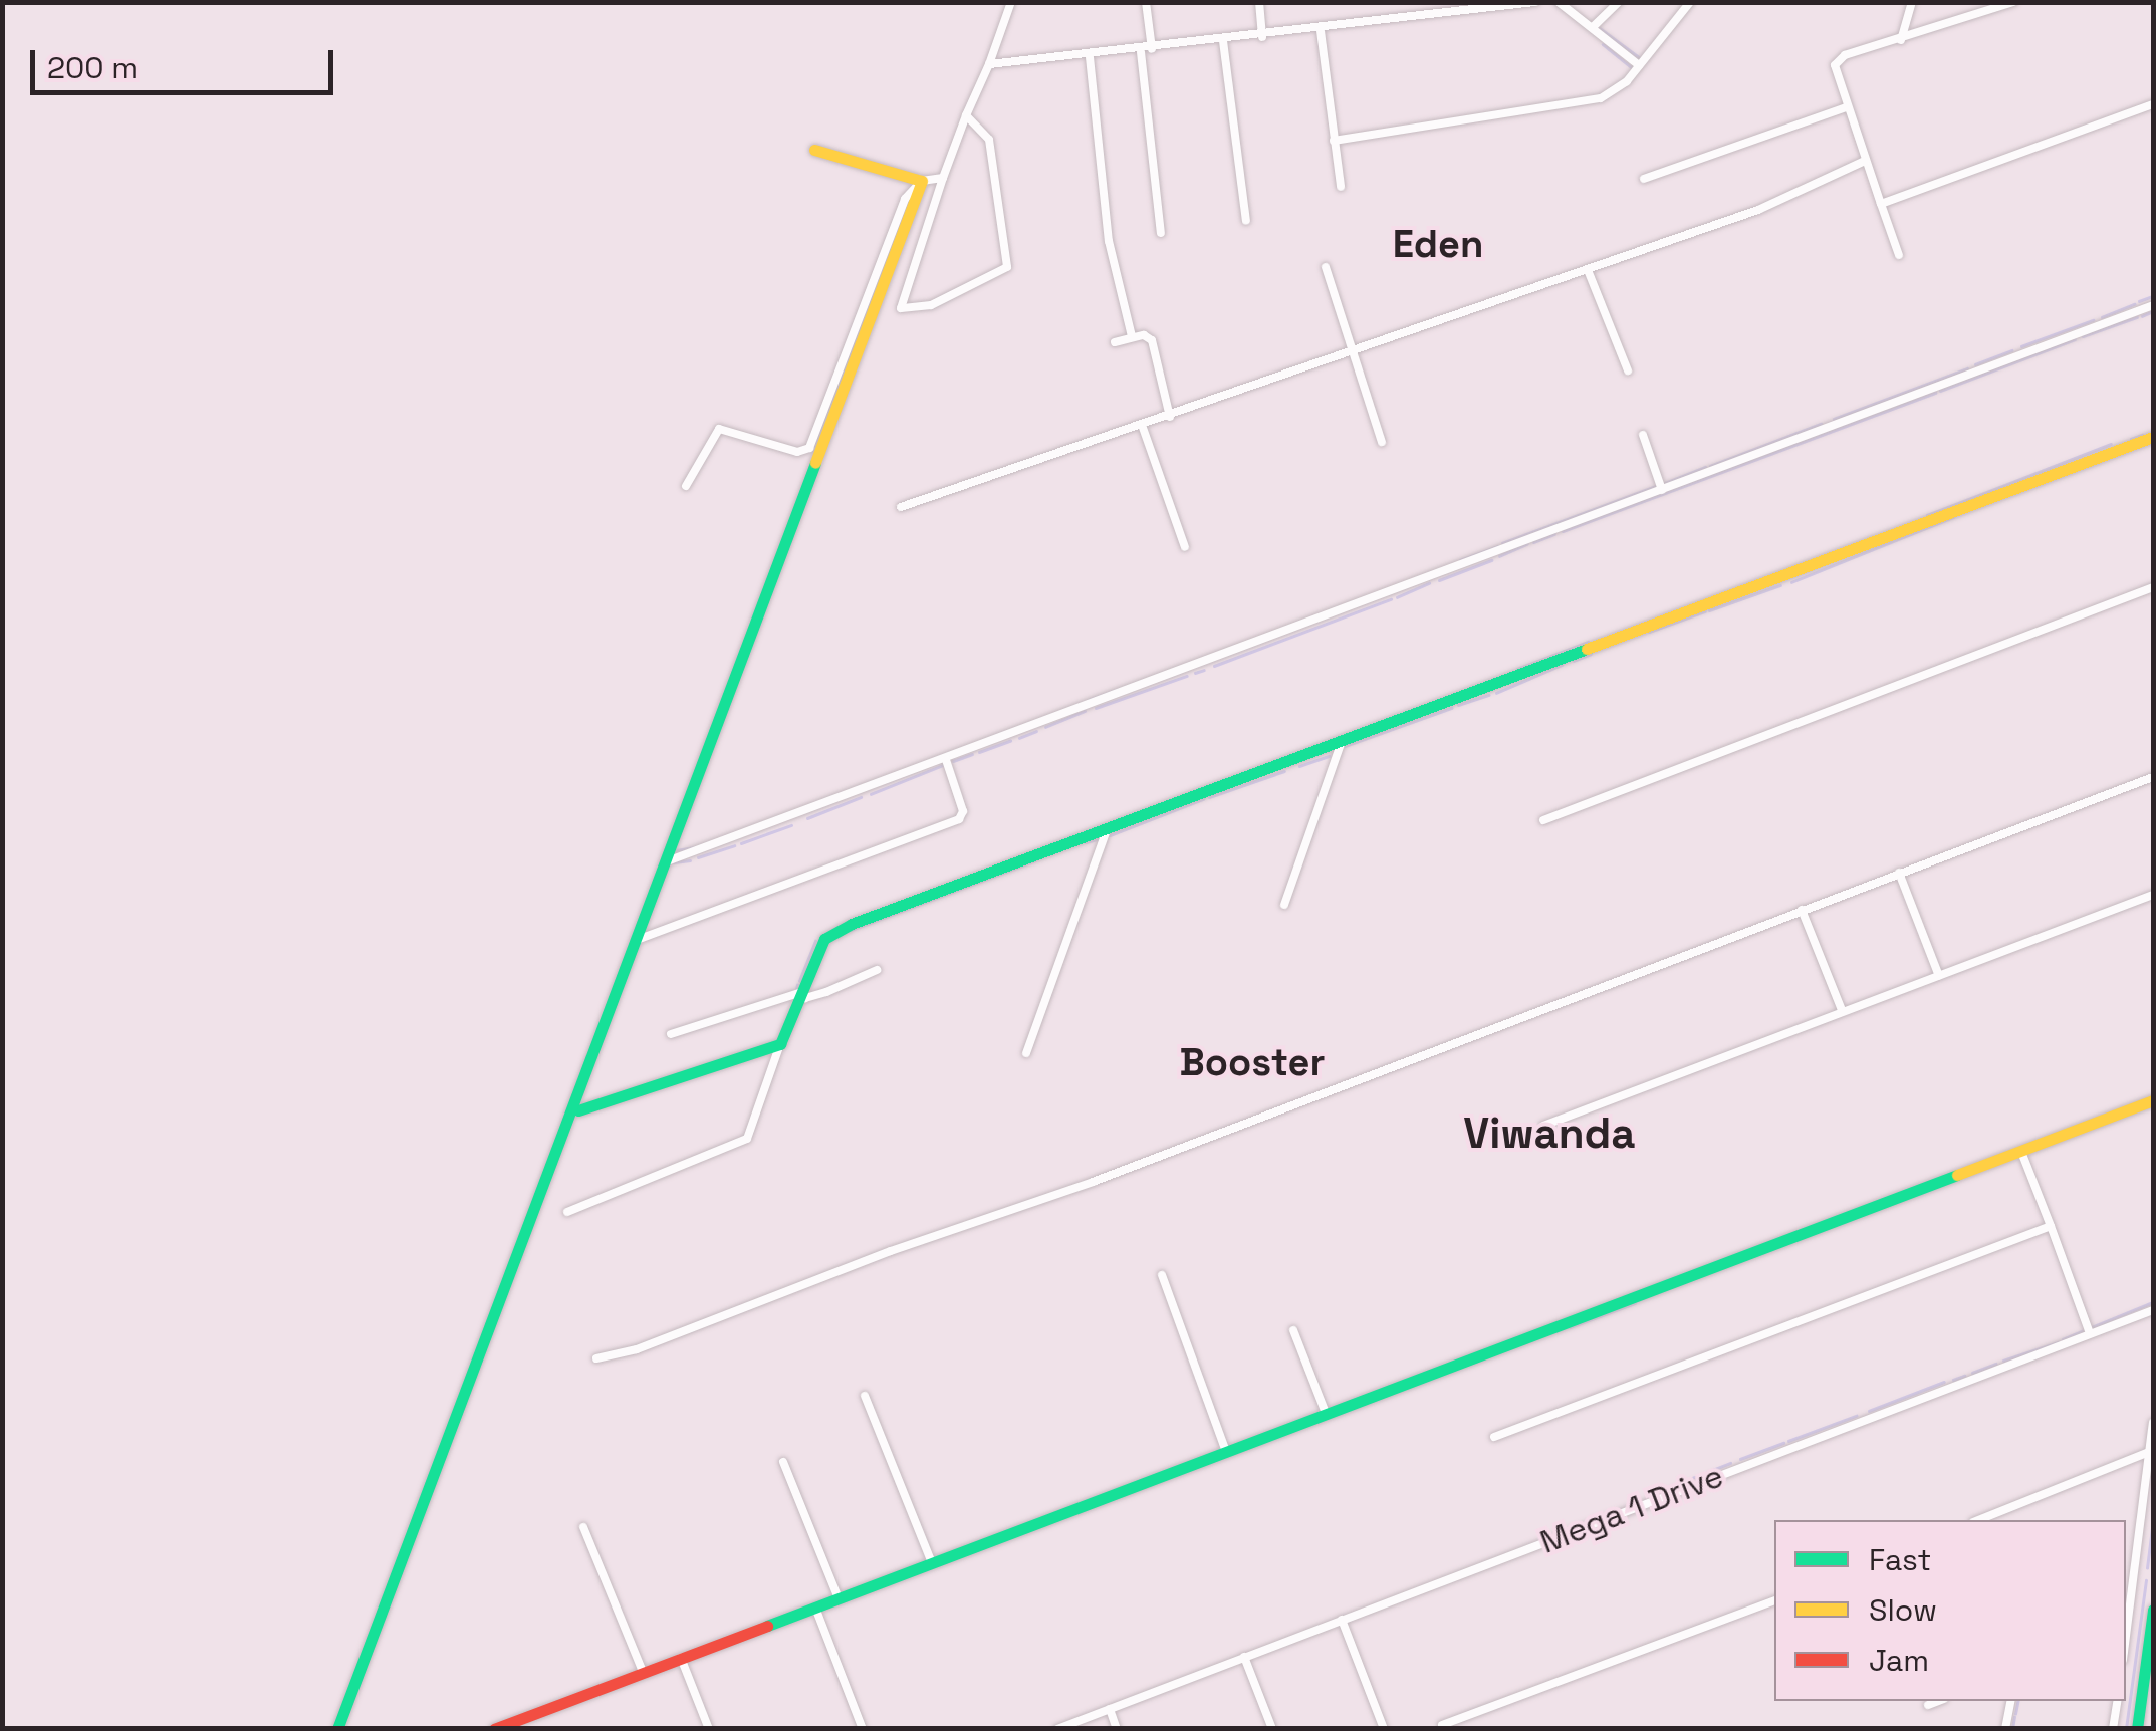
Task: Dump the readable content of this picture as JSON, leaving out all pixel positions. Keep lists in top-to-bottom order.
{
  "streets": {
    "street": ["Mega 1 Drive"]
  },
  "districts": ["Eden", "Booster", "Viwanda"],
  "legend": ["Fast", "Slow", "Jam"],
  "scale_bar": "200 m"
}
